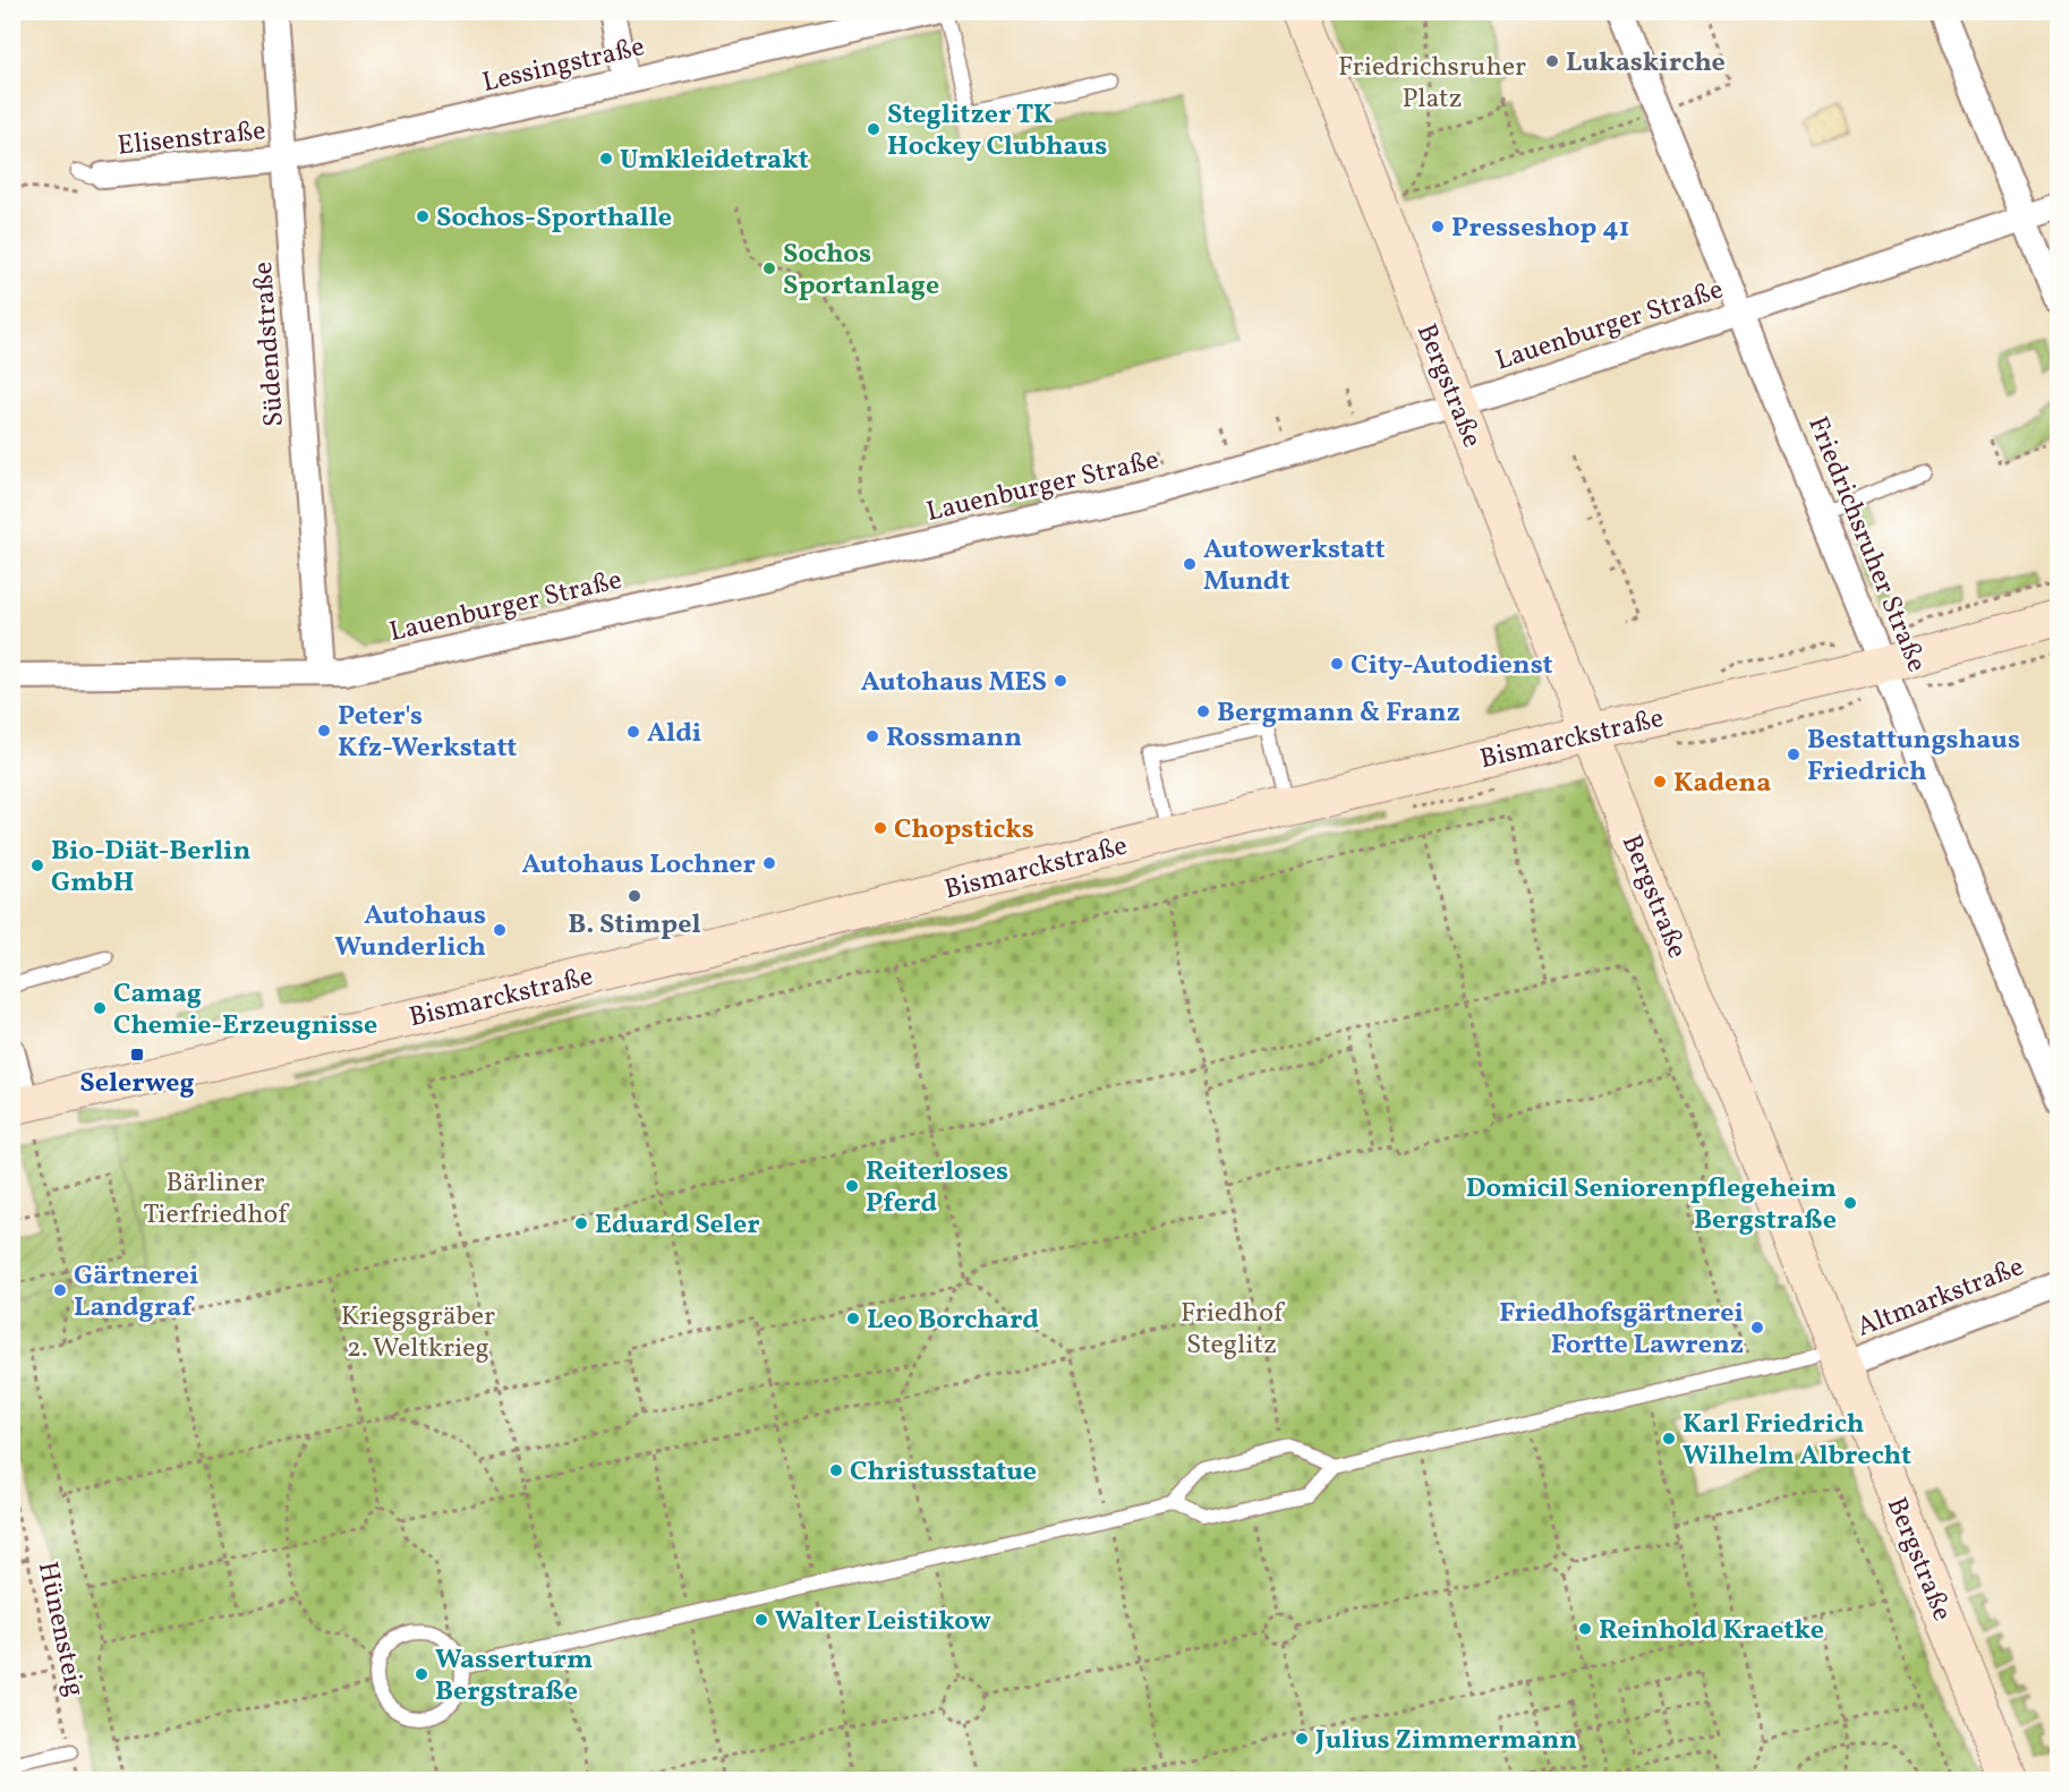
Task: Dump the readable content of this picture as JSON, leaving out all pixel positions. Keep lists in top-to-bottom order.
{
  "streets": {
    "street": [
      "Lessingstraße",
      "Elisenstraße",
      "Lauenburger Straße",
      "Südendstraße",
      "Bergstraße",
      "Friedrichsruher Straße",
      "Bismarckstraße",
      "Altmarkstraße"
    ],
    "path": ["Hünensteig"]
  },
  "crossings": [
    ["Lessingstraße", "Elisenstraße"],
    ["Lessingstraße", "Südendstraße"],
    ["Elisenstraße", "Südendstraße"],
    ["Lauenburger Straße", "Südendstraße"],
    ["Lauenburger Straße", "Bergstraße"],
    ["Lauenburger Straße", "Friedrichsruher Straße"],
    ["Bergstraße", "Bismarckstraße"],
    ["Bergstraße", "Altmarkstraße"],
    ["Friedrichsruher Straße", "Bismarckstraße"]
  ],
  "parks": [
    "Friedrichsruher Platz",
    "Bärliner Tierfriedhof",
    "Friedhof Steglitz",
    "Kriegsgräber 2. Weltkrieg"
  ],
  "places": {
    "other": [
      "Lukaskirche",
      "Steglitzer TK Hockey Clubhaus",
      "Umkleidetrakt",
      "Sochos-Sporthalle",
      "Presseshop 41",
      "Sochos Sportanlage",
      "Autowerkstatt Mundt",
      "City-Autodienst",
      "Autohaus MES",
      "Bergmann & Franz",
      "Peter's Kfz-Werkstatt",
      "Aldi",
      "Rossmann",
      "Bestattungshaus Friedrich",
      "Kadena",
      "Chopsticks",
      "Autohaus Lochner",
      "Bio-Diät-Berlin GmbH",
      "B. Stimpel",
      "Autohaus Wunderlich",
      "Camag Chemie-Erzeugnisse",
      "Reiterloses Pferd",
      "Domicil Seniorenpflegeheim Bergstraße",
      "Eduard Seler",
      "Gärtnerei Landgraf",
      "Leo Borchard",
      "Friedhofsgärtnerei Fortte Lawrenz",
      "Karl Friedrich Wilhelm Albrecht",
      "Christusstatue",
      "Walter Leistikow",
      "Reinhold Kraetke",
      "Wasserturm Bergstraße",
      "Julius Zimmermann"
    ],
    "transit": ["Selerweg"]
  }
}
